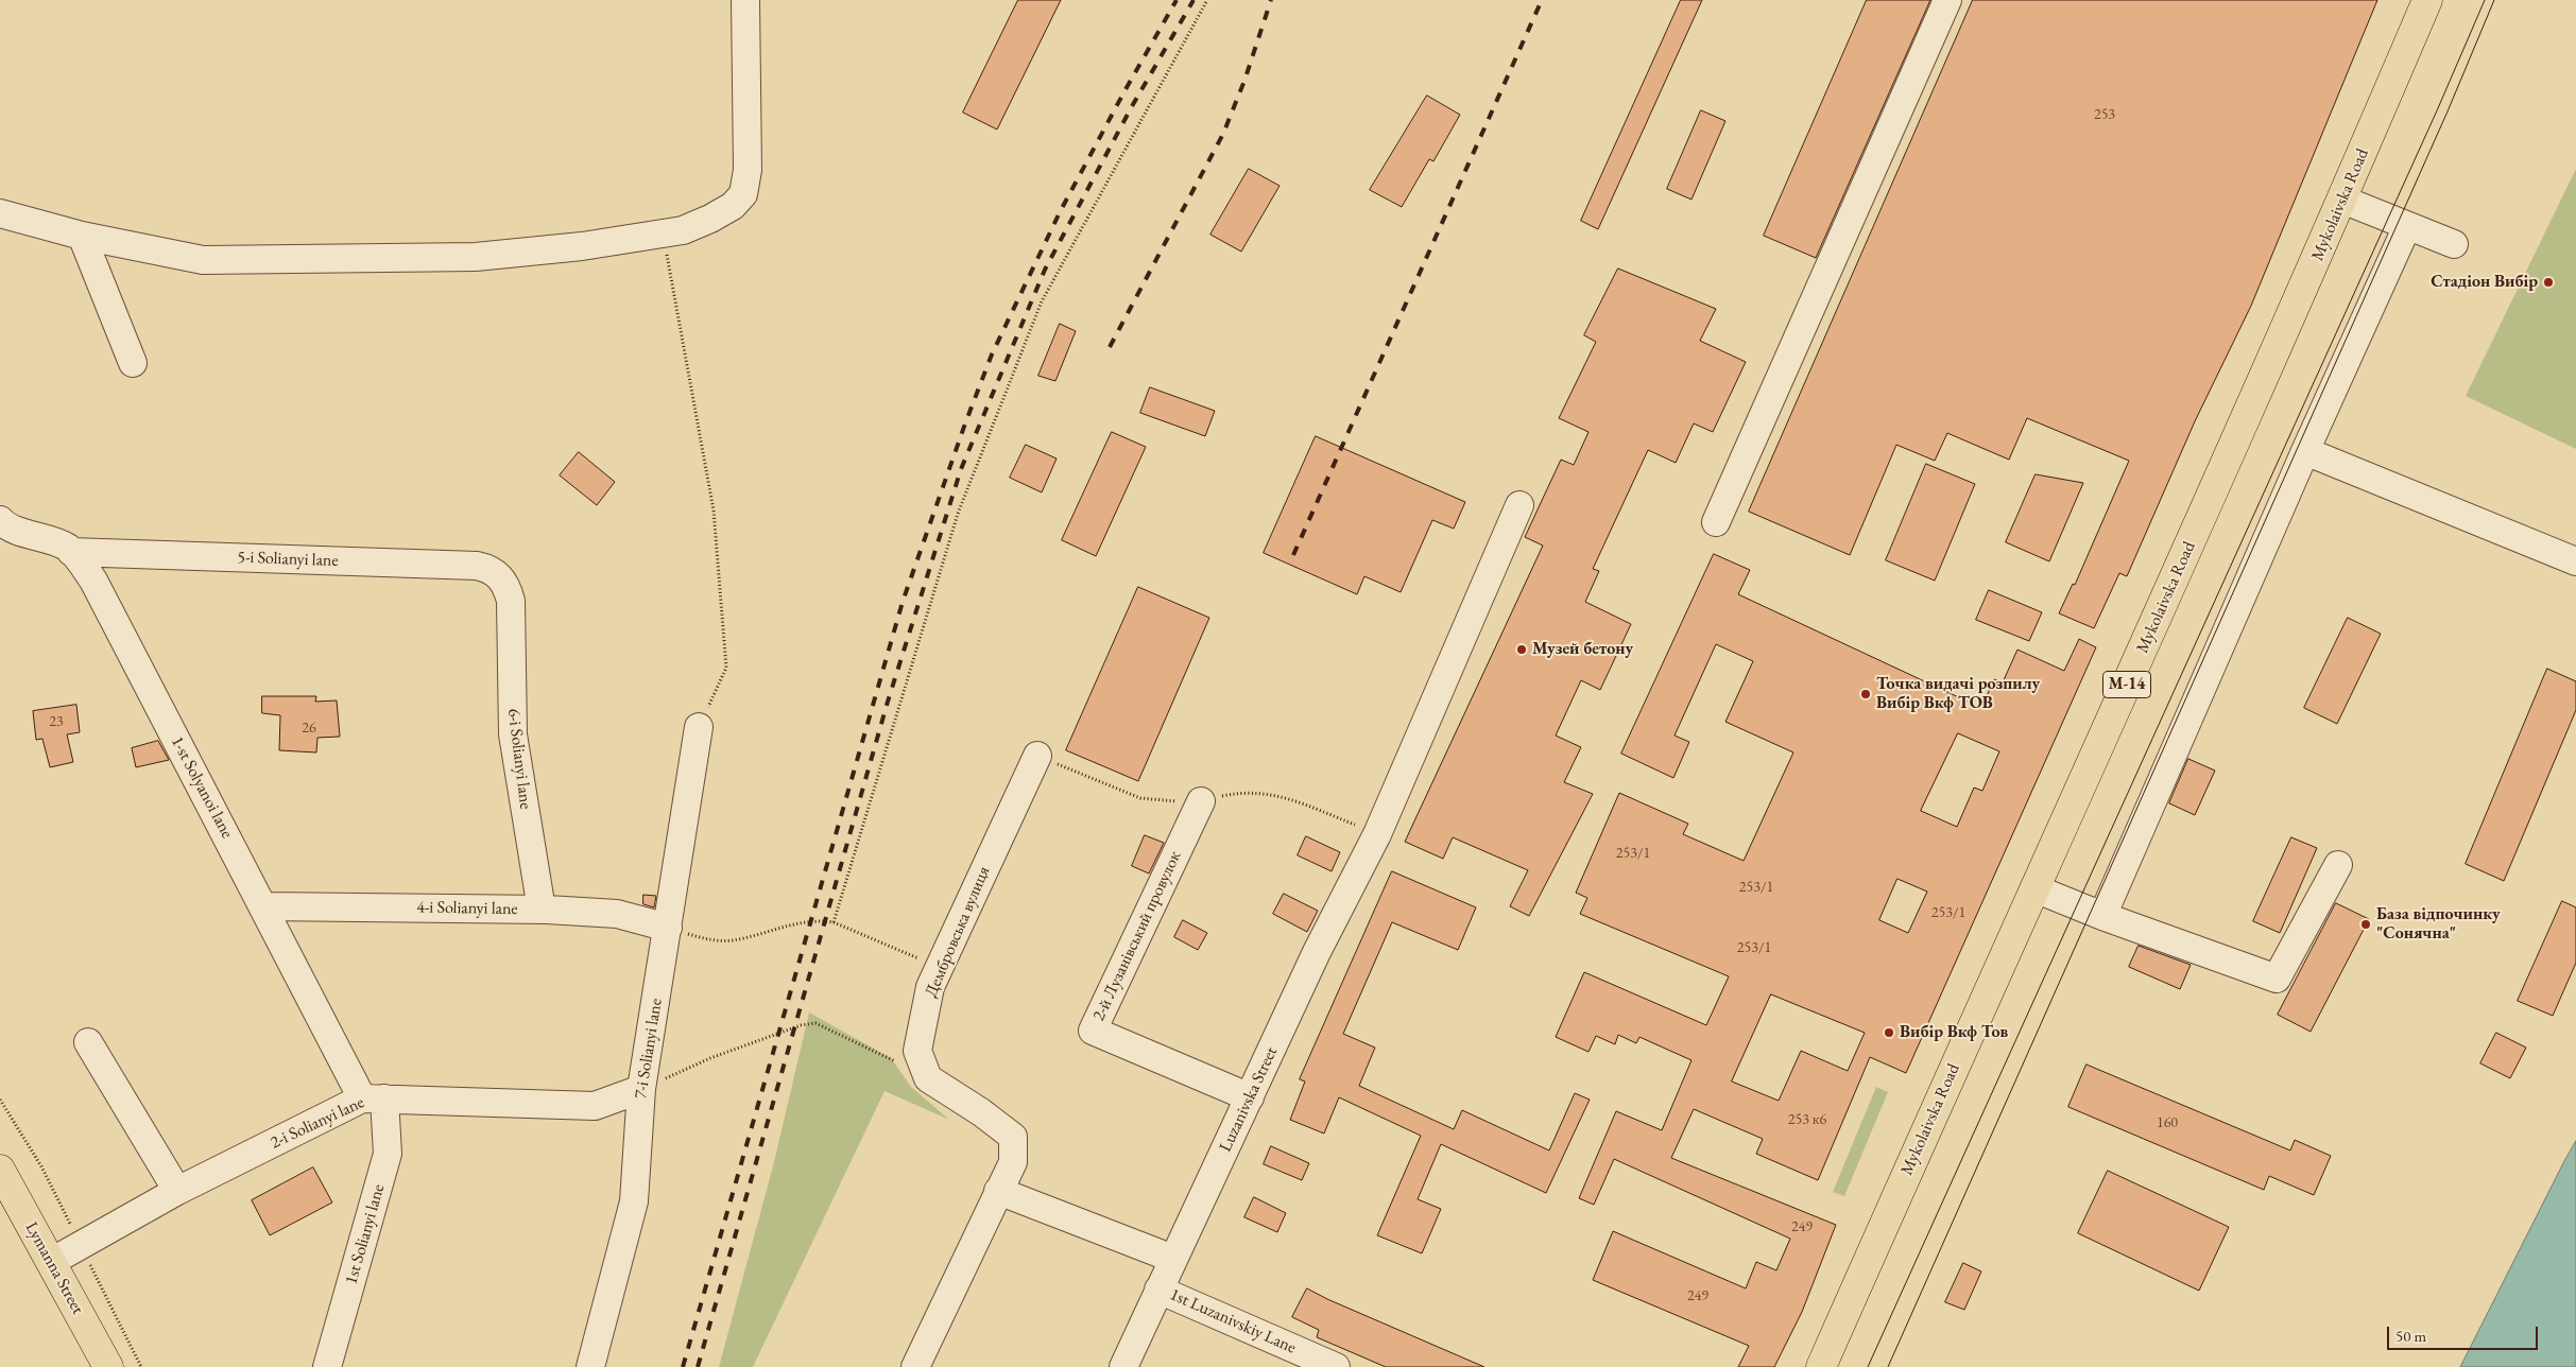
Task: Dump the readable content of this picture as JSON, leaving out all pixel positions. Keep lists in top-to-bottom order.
{
  "streets": {
    "main road": ["Mykolaivska Road", "М-14", "Lymanna Street"],
    "street": [
      "5-i Solianyi lane",
      "6-i Solianyi lane",
      "1-st Solyanoi lane",
      "4-i Solianyi lane",
      "Дембровська вулиця",
      "2-й Лузанівський провулок",
      "7-i Solianyi lane",
      "Luzanivska Street",
      "2-i Solianyi lane",
      "1st Solianyi lane",
      "1st Luzanivskiy Lane"
    ]
  },
  "crossings": [
    ["5-i Solianyi lane", "6-i Solianyi lane"],
    ["5-i Solianyi lane", "1-st Solyanoi lane"],
    ["6-i Solianyi lane", "4-i Solianyi lane"],
    ["1-st Solyanoi lane", "4-i Solianyi lane"],
    ["1-st Solyanoi lane", "2-i Solianyi lane"],
    ["1-st Solyanoi lane", "1st Solianyi lane"],
    ["4-i Solianyi lane", "7-i Solianyi lane"],
    ["2-й Лузанівський провулок", "Luzanivska Street"],
    ["7-i Solianyi lane", "2-i Solianyi lane"],
    ["Luzanivska Street", "1st Luzanivskiy Lane"],
    ["2-i Solianyi lane", "1st Solianyi lane"],
    ["2-i Solianyi lane", "Lymanna Street"]
  ],
  "places": [
    "Стадіон Вибір",
    "Музей бетону",
    "Точка видачі розпилу Вибір Вкф ТОВ",
    "База відпочинку \"Сонячна\"",
    "Вибір Вкф Тов"
  ],
  "house_numbers": [
    "253",
    "23",
    "26",
    "253/1",
    "253/1",
    "253/1",
    "253/1",
    "253 к6",
    "160",
    "249",
    "249"
  ],
  "scale_bar": "50 m"
}
